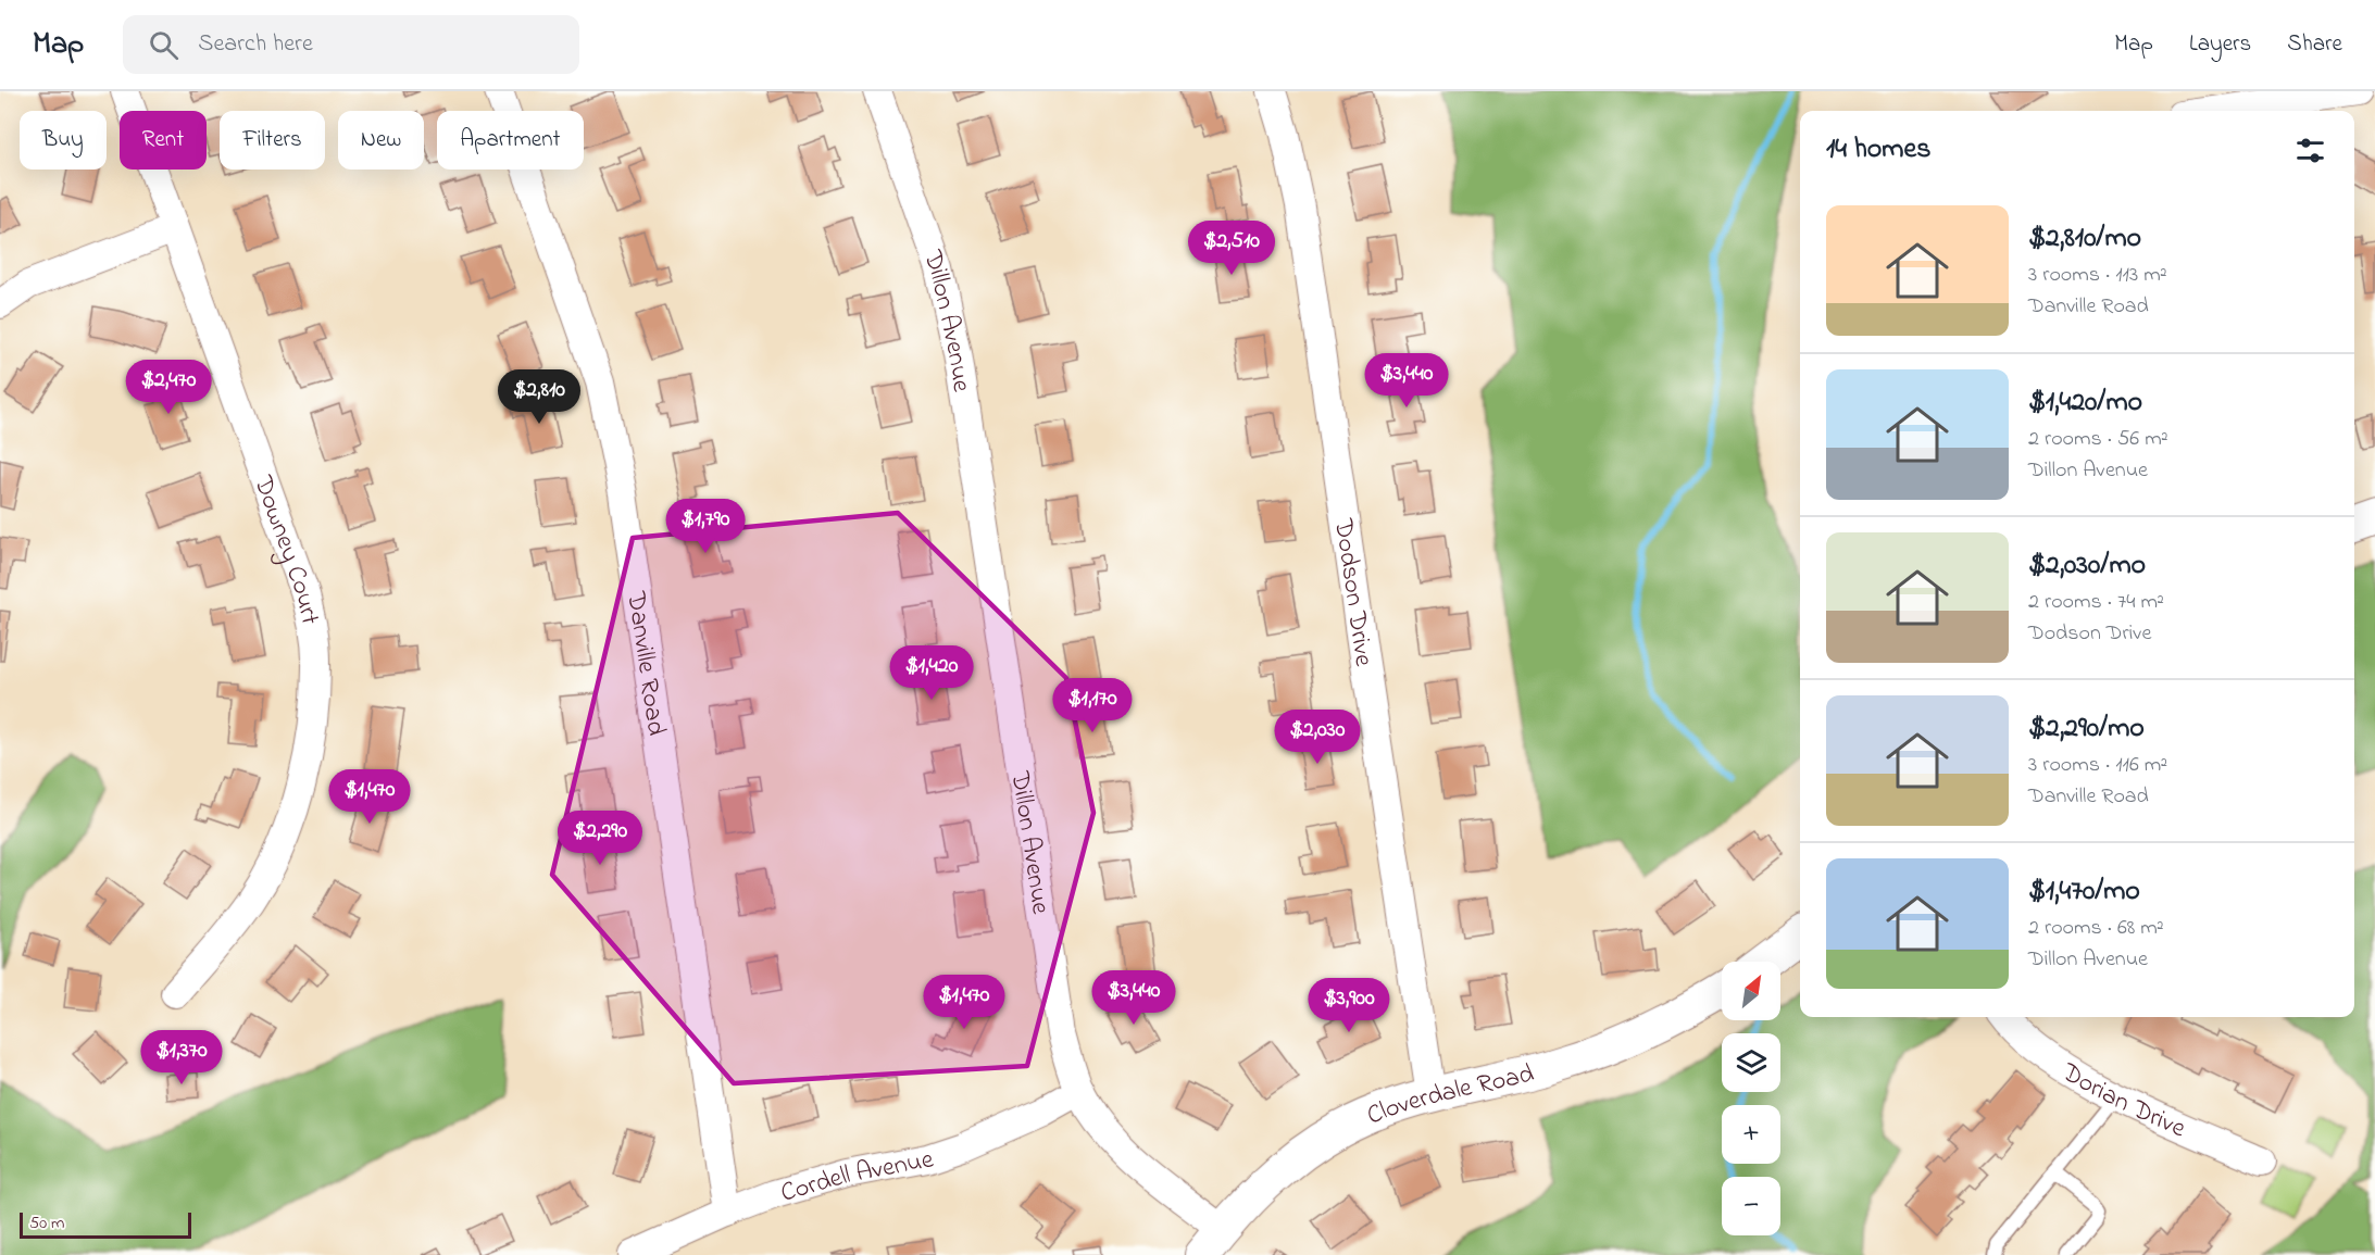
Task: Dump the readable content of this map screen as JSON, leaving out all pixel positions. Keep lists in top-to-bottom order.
{
  "streets": {
    "street": [
      "Dillon Avenue",
      "Downey Court",
      "Dodson Drive",
      "Danville Road",
      "Cloverdale Road",
      "Dorian Drive",
      "Cordell Avenue"
    ]
  },
  "crossings": [
    ["Dillon Avenue", "Cloverdale Road"],
    ["Dillon Avenue", "Cordell Avenue"],
    ["Dodson Drive", "Cloverdale Road"],
    ["Danville Road", "Cordell Avenue"]
  ],
  "scale_bar": "50 m",
  "north": "top right",
  "page": {
    "header": "Map",
    "search": "Search here",
    "nav": ["Map", "Layers", "Share"],
    "chip": [
      "Buy",
      "Rent",
      "Filters",
      "New",
      "Apartment"
    ],
    "heading": "14 homes",
    "list": [
      {
        "name": "$2,810/mo",
        "note": "3 rooms · 113 m² · Danville Road"
      },
      {
        "name": "$1,420/mo",
        "note": "2 rooms · 56 m² · Dillon Avenue"
      },
      {
        "name": "$2,030/mo",
        "note": "2 rooms · 74 m² · Dodson Drive"
      },
      {
        "name": "$2,290/mo",
        "note": "3 rooms · 116 m² · Danville Road"
      },
      {
        "name": "$1,470/mo",
        "note": "2 rooms · 68 m² · Dillon Avenue"
      }
    ],
    "price": [
      "$2,510",
      "$3,440",
      "$2,470",
      "$2,810",
      "$1,790",
      "$1,420",
      "$1,170",
      "$2,030",
      "$1,470",
      "$2,290",
      "$3,440",
      "$1,470",
      "$3,900",
      "$1,370"
    ],
    "map_buttons": ["+", "−"],
    "scale": "50 m"
  }
}
